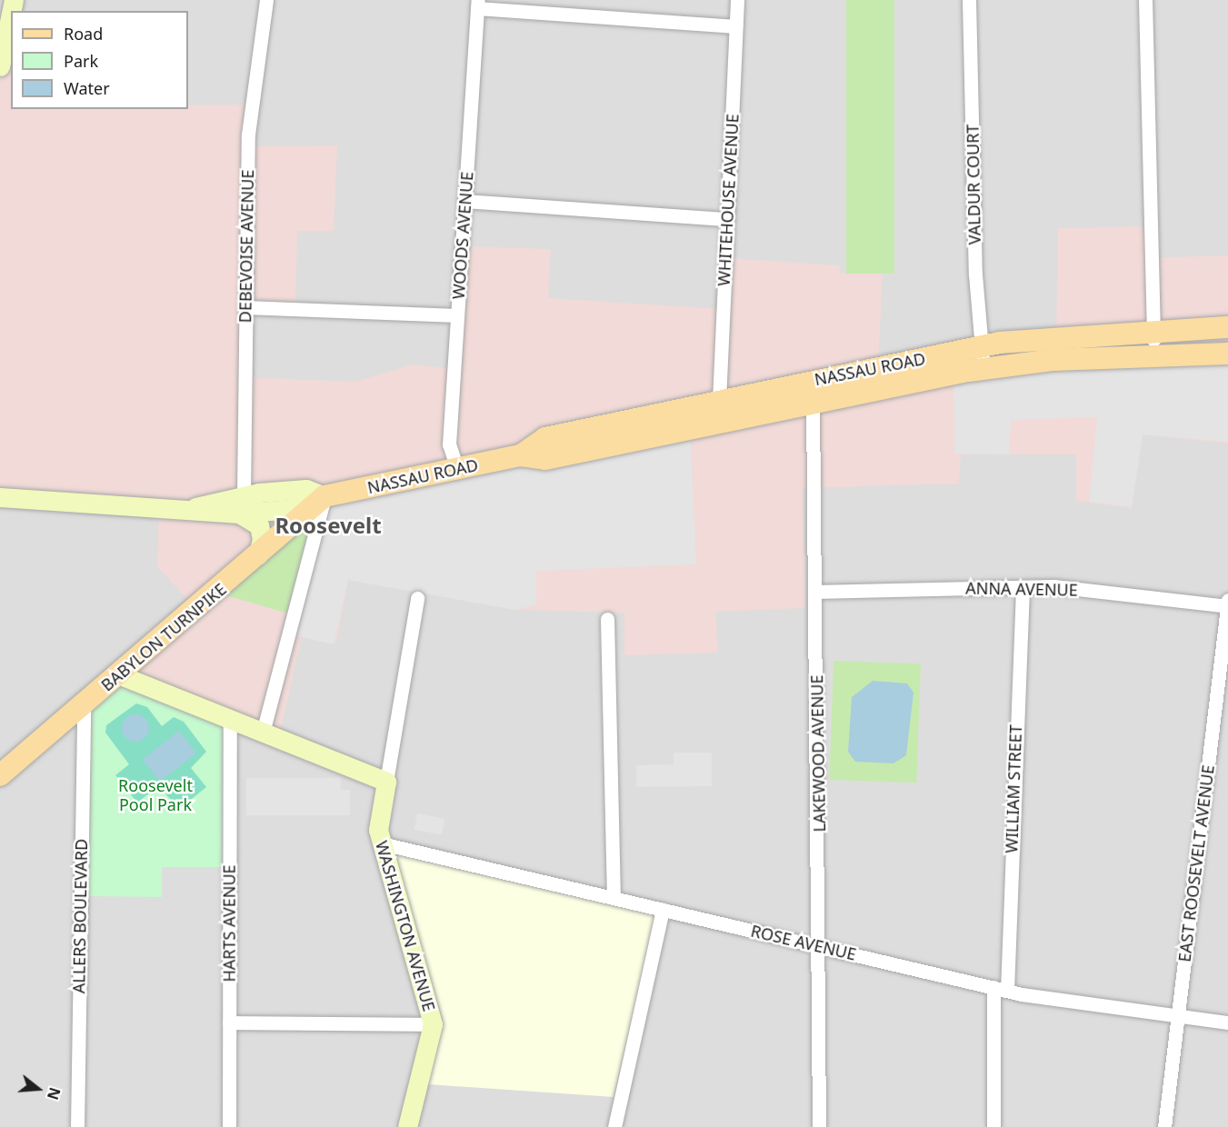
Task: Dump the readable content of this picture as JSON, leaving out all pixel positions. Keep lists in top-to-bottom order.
{
  "streets": {
    "main road": ["NASSAU ROAD", "BABYLON TURNPIKE"],
    "street": [
      "VALDUR COURT",
      "WHITEHOUSE AVENUE",
      "WOODS AVENUE",
      "DEBEVOISE AVENUE",
      "ANNA AVENUE",
      "LAKEWOOD AVENUE",
      "WILLIAM STREET",
      "EAST ROOSEVELT AVENUE",
      "ALLERS BOULEVARD",
      "HARTS AVENUE",
      "WASHINGTON AVENUE",
      "ROSE AVENUE"
    ]
  },
  "crossings": [
    ["VALDUR COURT", "NASSAU ROAD"],
    ["WHITEHOUSE AVENUE", "NASSAU ROAD"],
    ["WOODS AVENUE", "NASSAU ROAD"],
    ["DEBEVOISE AVENUE", "NASSAU ROAD"],
    ["NASSAU ROAD", "BABYLON TURNPIKE"],
    ["NASSAU ROAD", "LAKEWOOD AVENUE"],
    ["ANNA AVENUE", "LAKEWOOD AVENUE"],
    ["ANNA AVENUE", "WILLIAM STREET"],
    ["ANNA AVENUE", "EAST ROOSEVELT AVENUE"],
    ["BABYLON TURNPIKE", "ALLERS BOULEVARD"],
    ["LAKEWOOD AVENUE", "ROSE AVENUE"],
    ["WILLIAM STREET", "ROSE AVENUE"],
    ["EAST ROOSEVELT AVENUE", "ROSE AVENUE"],
    ["WASHINGTON AVENUE", "ROSE AVENUE"]
  ],
  "districts": ["Roosevelt"],
  "parks": ["Roosevelt Pool Park"],
  "legend": ["Road", "Park", "Water"],
  "north": "right"
}
